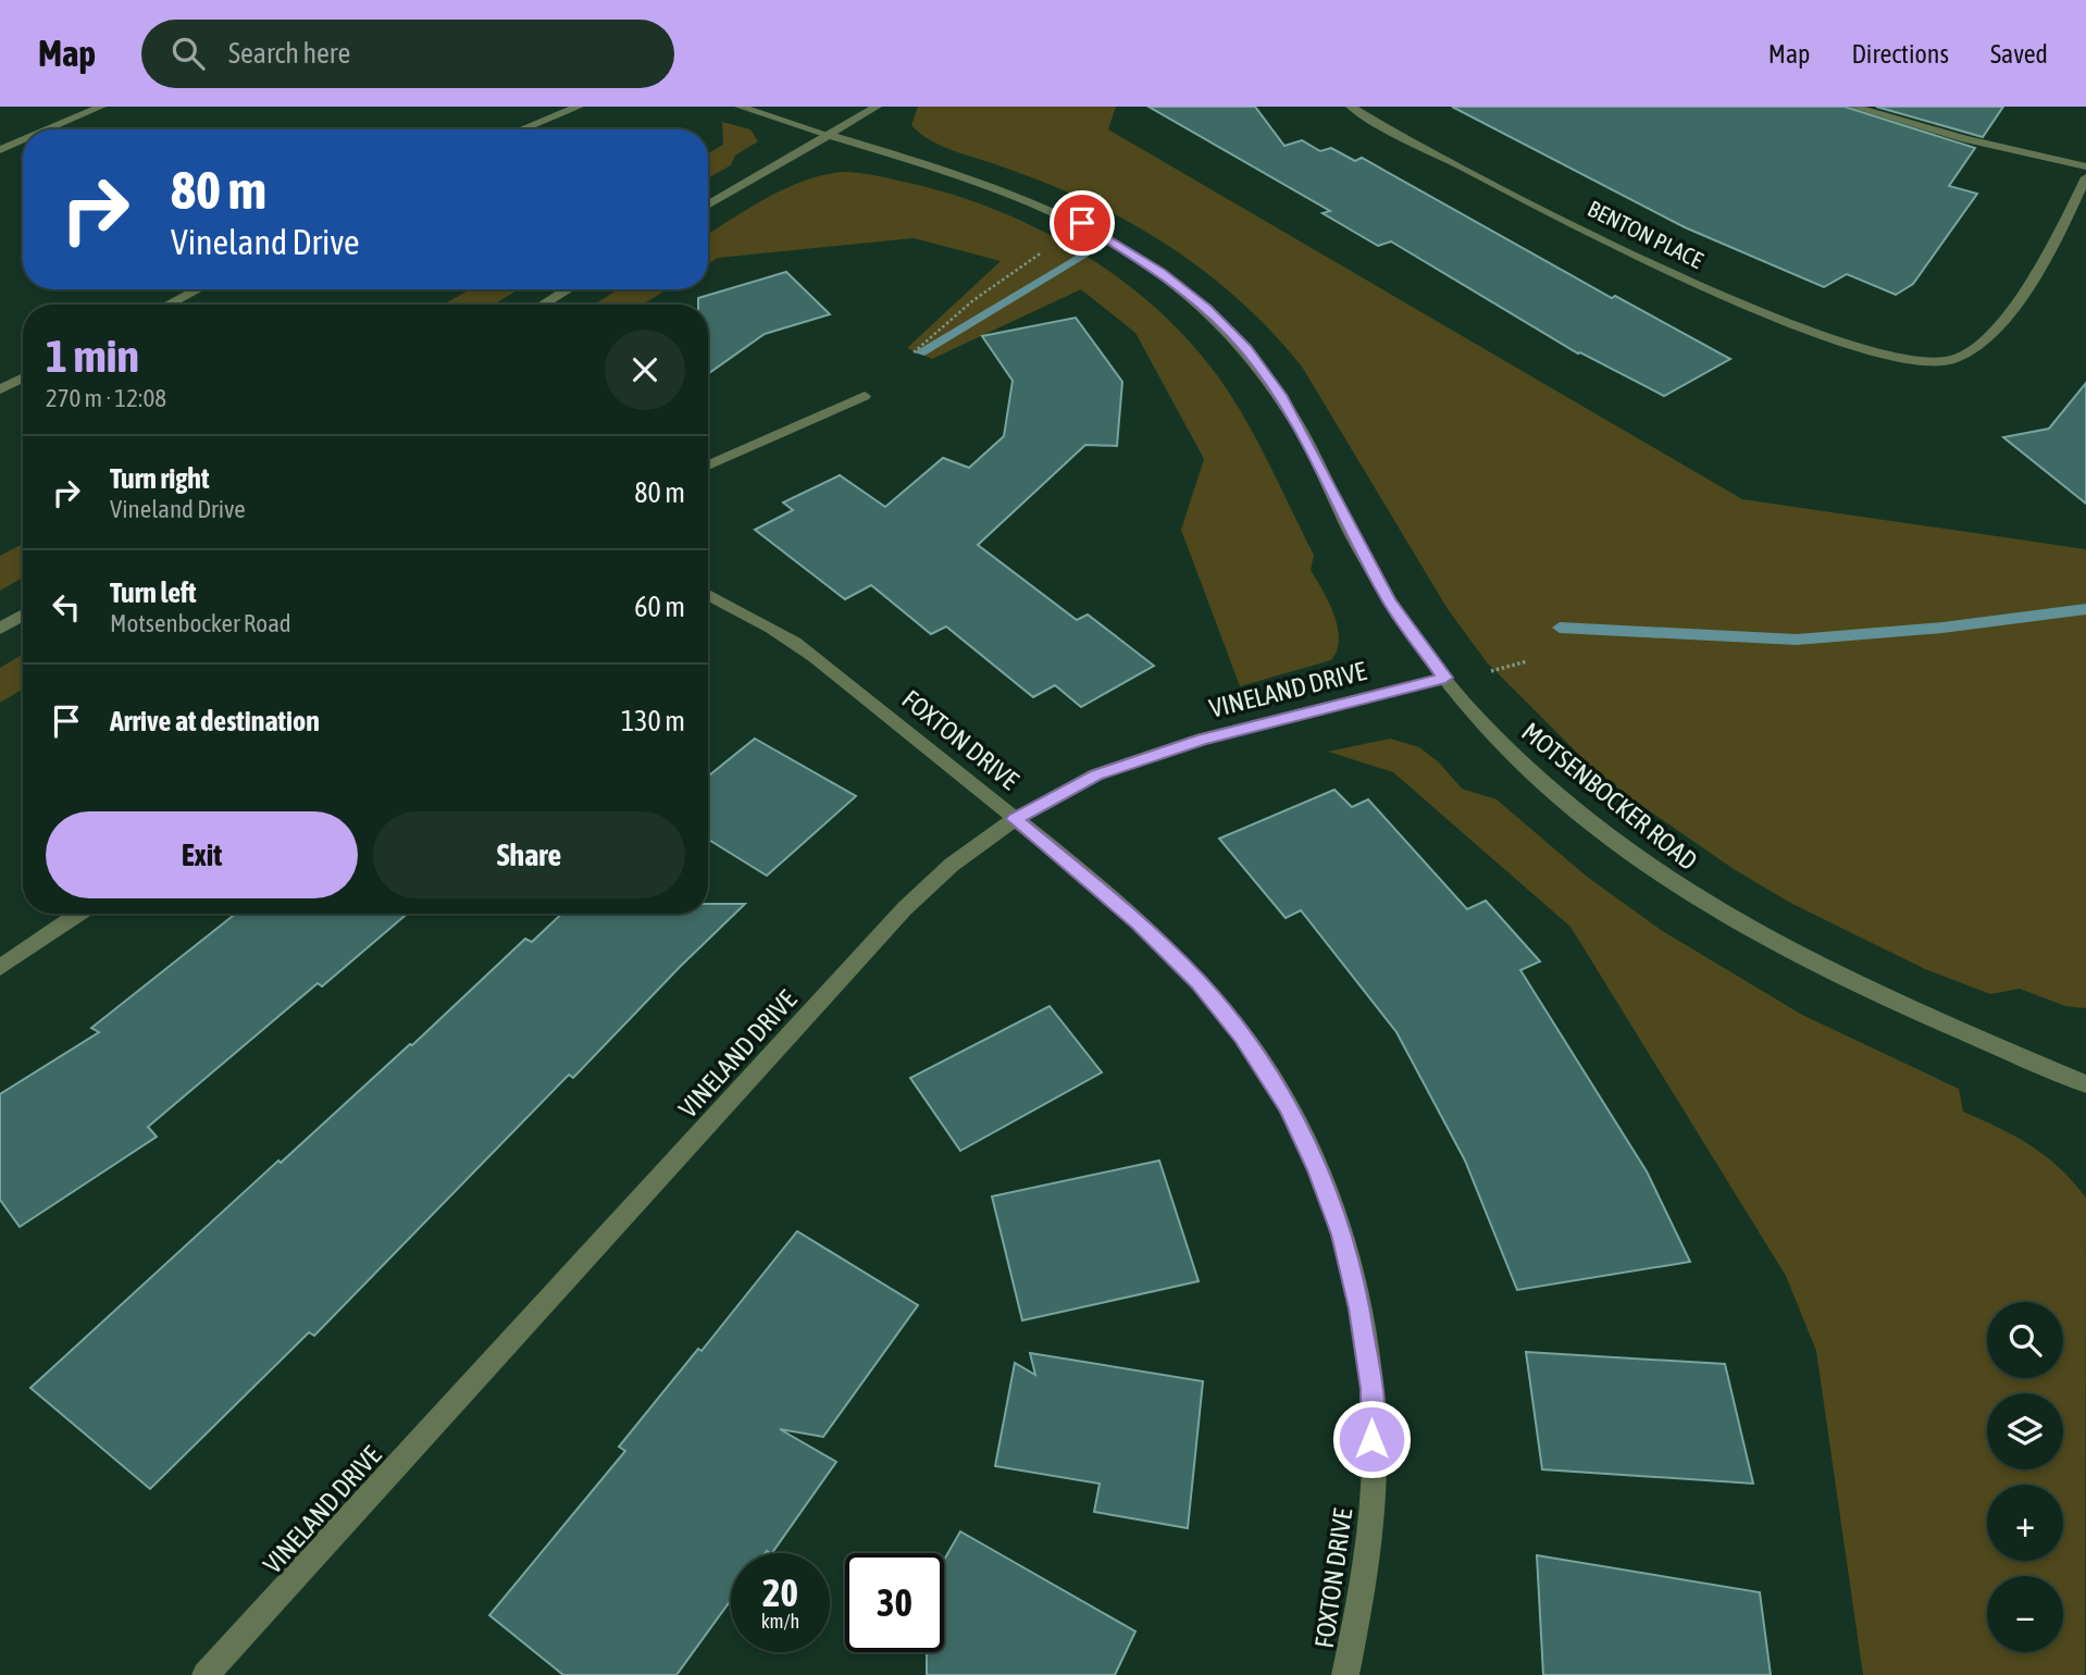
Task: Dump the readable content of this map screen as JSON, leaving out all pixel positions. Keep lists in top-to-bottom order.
{
  "streets": {
    "street": [
      "BENTON PLACE",
      "VINELAND DRIVE",
      "FOXTON DRIVE",
      "MOTSENBOCKER ROAD"
    ]
  },
  "crossings": [
    ["VINELAND DRIVE", "FOXTON DRIVE"],
    ["VINELAND DRIVE", "MOTSENBOCKER ROAD"]
  ],
  "page": {
    "header": "Map",
    "search": "Search here",
    "nav": ["Map", "Directions", "Saved"],
    "turn": ["80 m", "Vineland Drive"],
    "heading": ["1 min", "270 m · 12:08"],
    "list": [
      {
        "name": "Turn right",
        "note": "Vineland Drive",
        "value": "80 m"
      },
      {
        "name": "Turn left",
        "note": "Motsenbocker Road",
        "value": "60 m"
      },
      {
        "name": "Arrive at destination",
        "value": "130 m"
      }
    ],
    "buttons": ["Exit", "Share"],
    "map_buttons": ["+", "−"],
    "speed": "20 km/h",
    "limit": "30"
  }
}
